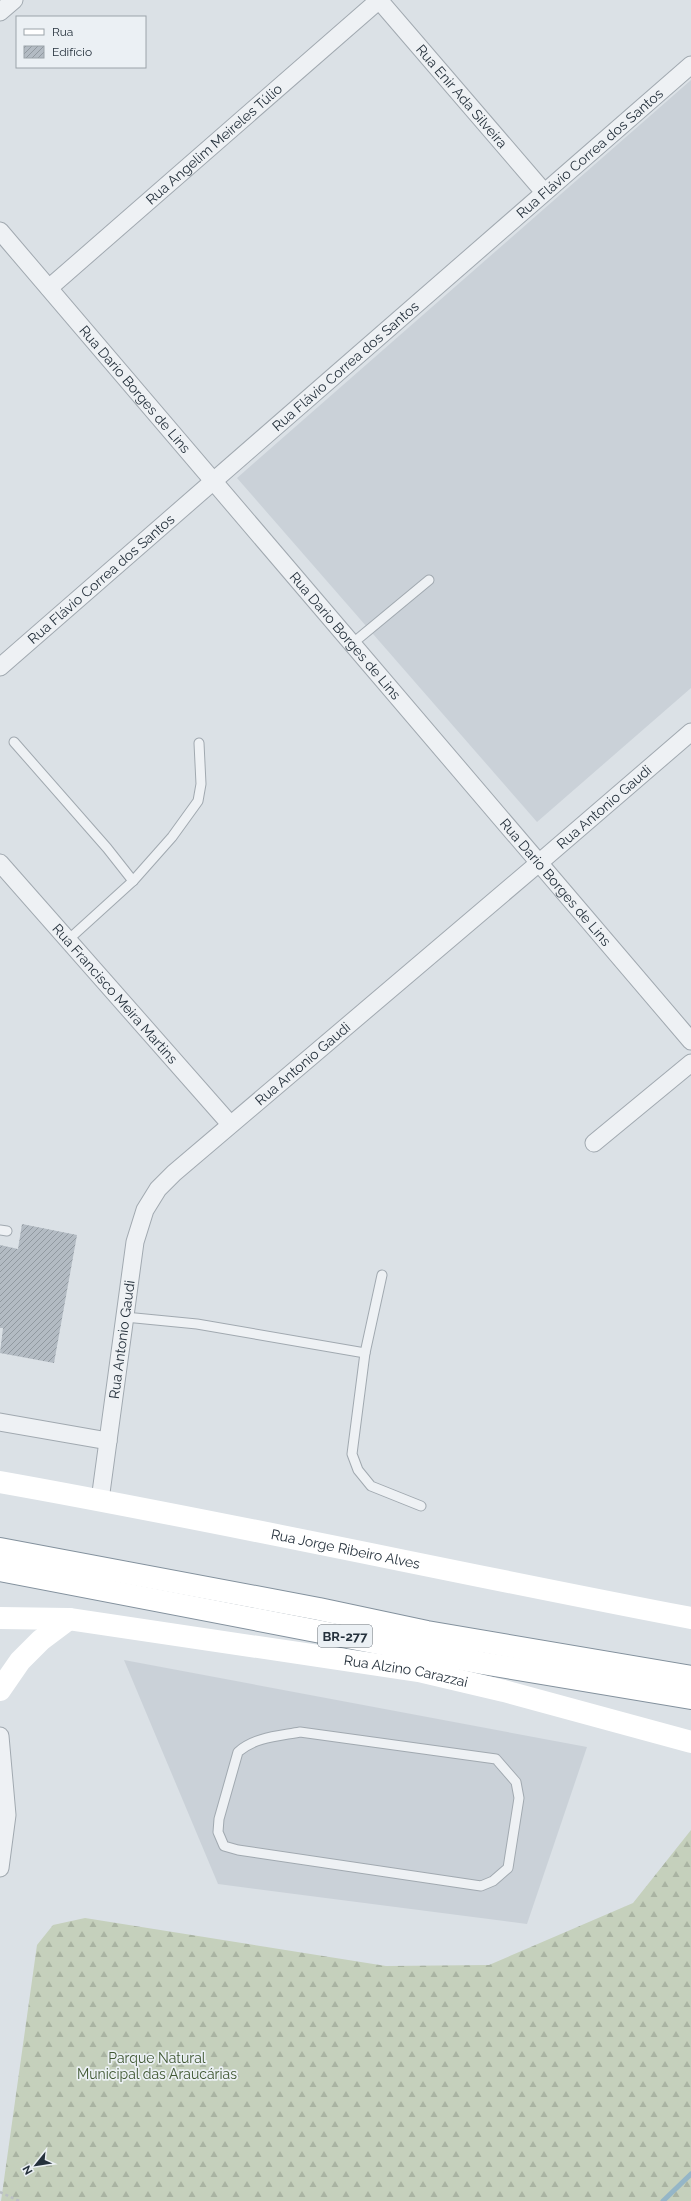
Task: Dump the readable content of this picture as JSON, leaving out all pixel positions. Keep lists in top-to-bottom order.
{
  "streets": {
    "main road": ["Rua Jorge Ribeiro Alves", "BR-277", "Rua Alzino Carazzai"],
    "street": [
      "Rua Enir Ada Silveira",
      "Rua Angelim Meireles Túlio",
      "Rua Flávio Correa dos Santos",
      "Rua Dario Borges de Lins",
      "Rua Antonio Gaudi",
      "Rua Francisco Meira Martins"
    ]
  },
  "crossings": [
    ["Rua Enir Ada Silveira", "Rua Angelim Meireles Túlio"],
    ["Rua Enir Ada Silveira", "Rua Flávio Correa dos Santos"],
    ["Rua Angelim Meireles Túlio", "Rua Dario Borges de Lins"],
    ["Rua Flávio Correa dos Santos", "Rua Dario Borges de Lins"],
    ["Rua Dario Borges de Lins", "Rua Antonio Gaudi"],
    ["Rua Antonio Gaudi", "Rua Francisco Meira Martins"],
    ["Rua Antonio Gaudi", "Rua Jorge Ribeiro Alves"]
  ],
  "parks": ["Parque Natural Municipal das Araucárias"],
  "legend": ["Rua", "Edifício"],
  "north": "bottom left"
}
